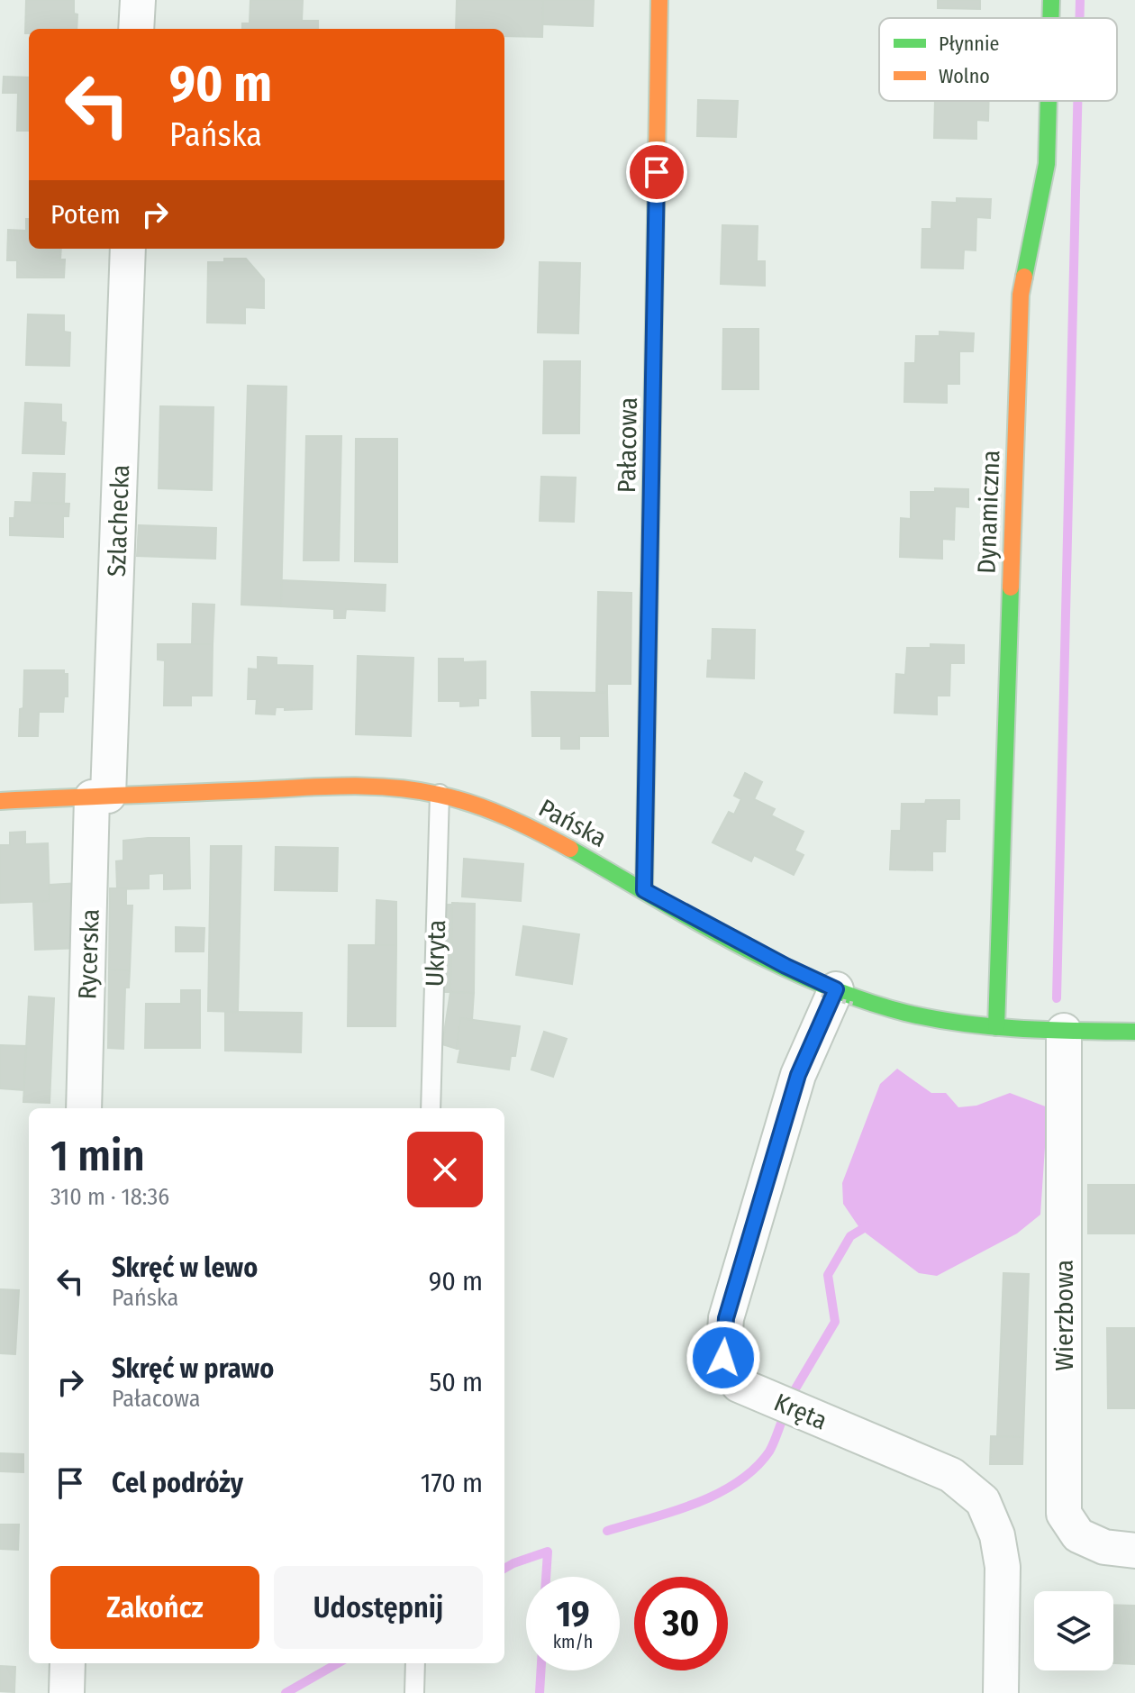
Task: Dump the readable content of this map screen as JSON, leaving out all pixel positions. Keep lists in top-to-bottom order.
{
  "streets": {
    "street": [
      "Pałacowa",
      "Dynamiczna",
      "Szlachecka",
      "Pańska",
      "Rycerska",
      "Wierzbowa",
      "Kręta"
    ],
    "lane": ["Ukryta"]
  },
  "crossings": [
    ["Pałacowa", "Pańska"],
    ["Dynamiczna", "Pańska"],
    ["Szlachecka", "Pańska"],
    ["Szlachecka", "Rycerska"],
    ["Pańska", "Ukryta"],
    ["Pańska", "Rycerska"],
    ["Pańska", "Wierzbowa"],
    ["Pańska", "Kręta"]
  ],
  "legend": ["Płynnie", "Wolno"],
  "page": {
    "turn": ["90 m", "Pańska"],
    "then": "Potem",
    "heading": ["1 min", "310 m · 18:36"],
    "list": [
      {
        "name": "Skręć w lewo",
        "note": "Pańska",
        "value": "90 m"
      },
      {
        "name": "Skręć w prawo",
        "note": "Pałacowa",
        "value": "50 m"
      },
      {
        "name": "Cel podróży",
        "value": "170 m"
      }
    ],
    "buttons": ["Zakończ", "Udostępnij"],
    "speed": "19 km/h",
    "limit": "30"
  }
}
